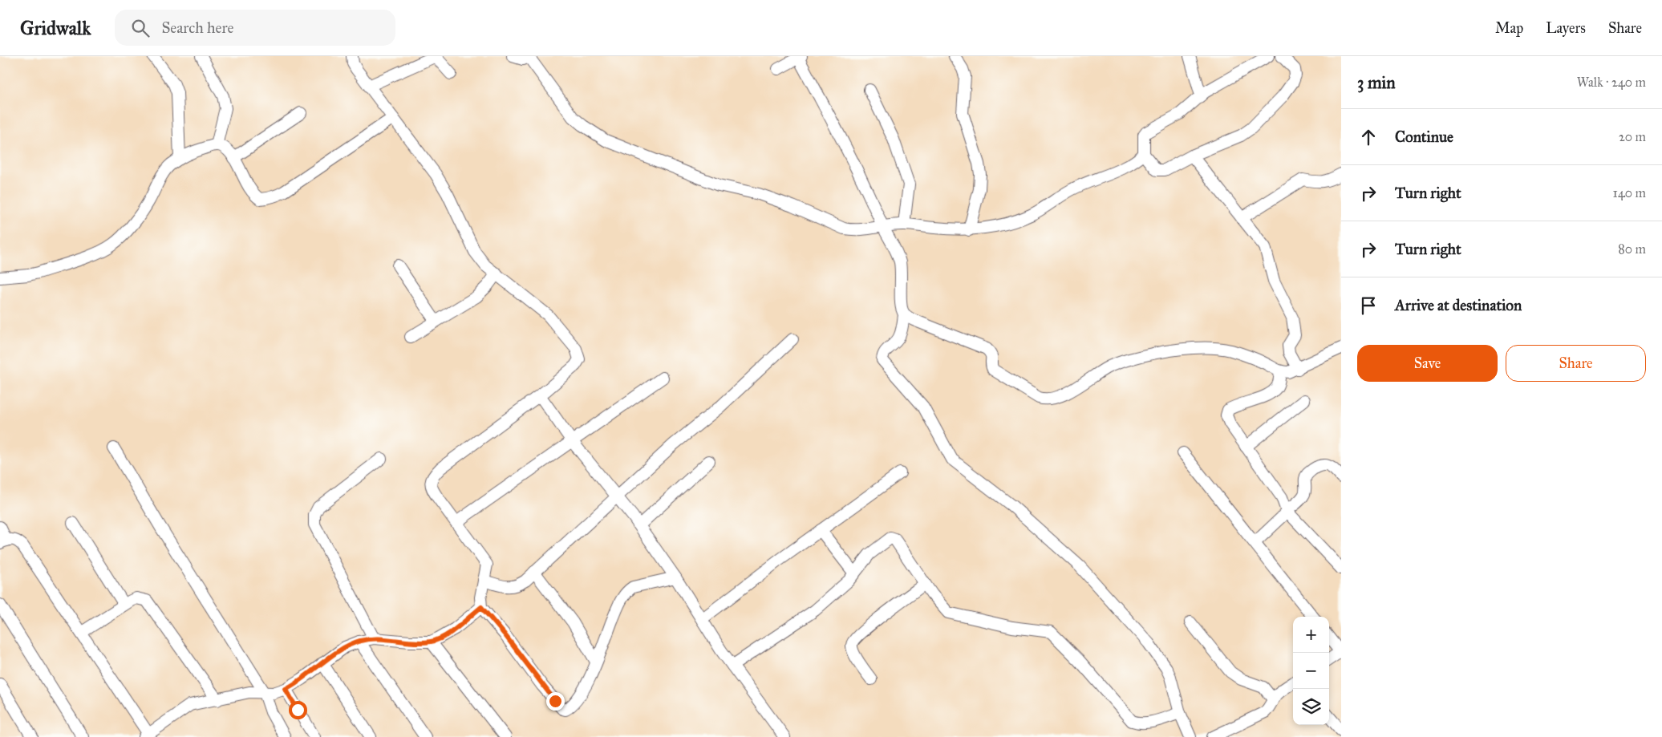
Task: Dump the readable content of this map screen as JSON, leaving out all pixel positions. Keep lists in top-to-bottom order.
{
  "page": {
    "header": "Gridwalk",
    "search": "Search here",
    "nav": ["Map", "Layers", "Share"],
    "heading": ["3 min", "Walk · 240 m"],
    "list": [
      ["Continue", "20 m"],
      ["Turn right", "140 m"],
      ["Turn right", "80 m"],
      "Arrive at destination"
    ],
    "buttons": ["Save", "Share"],
    "map_buttons": ["+", "−"]
  }
}
